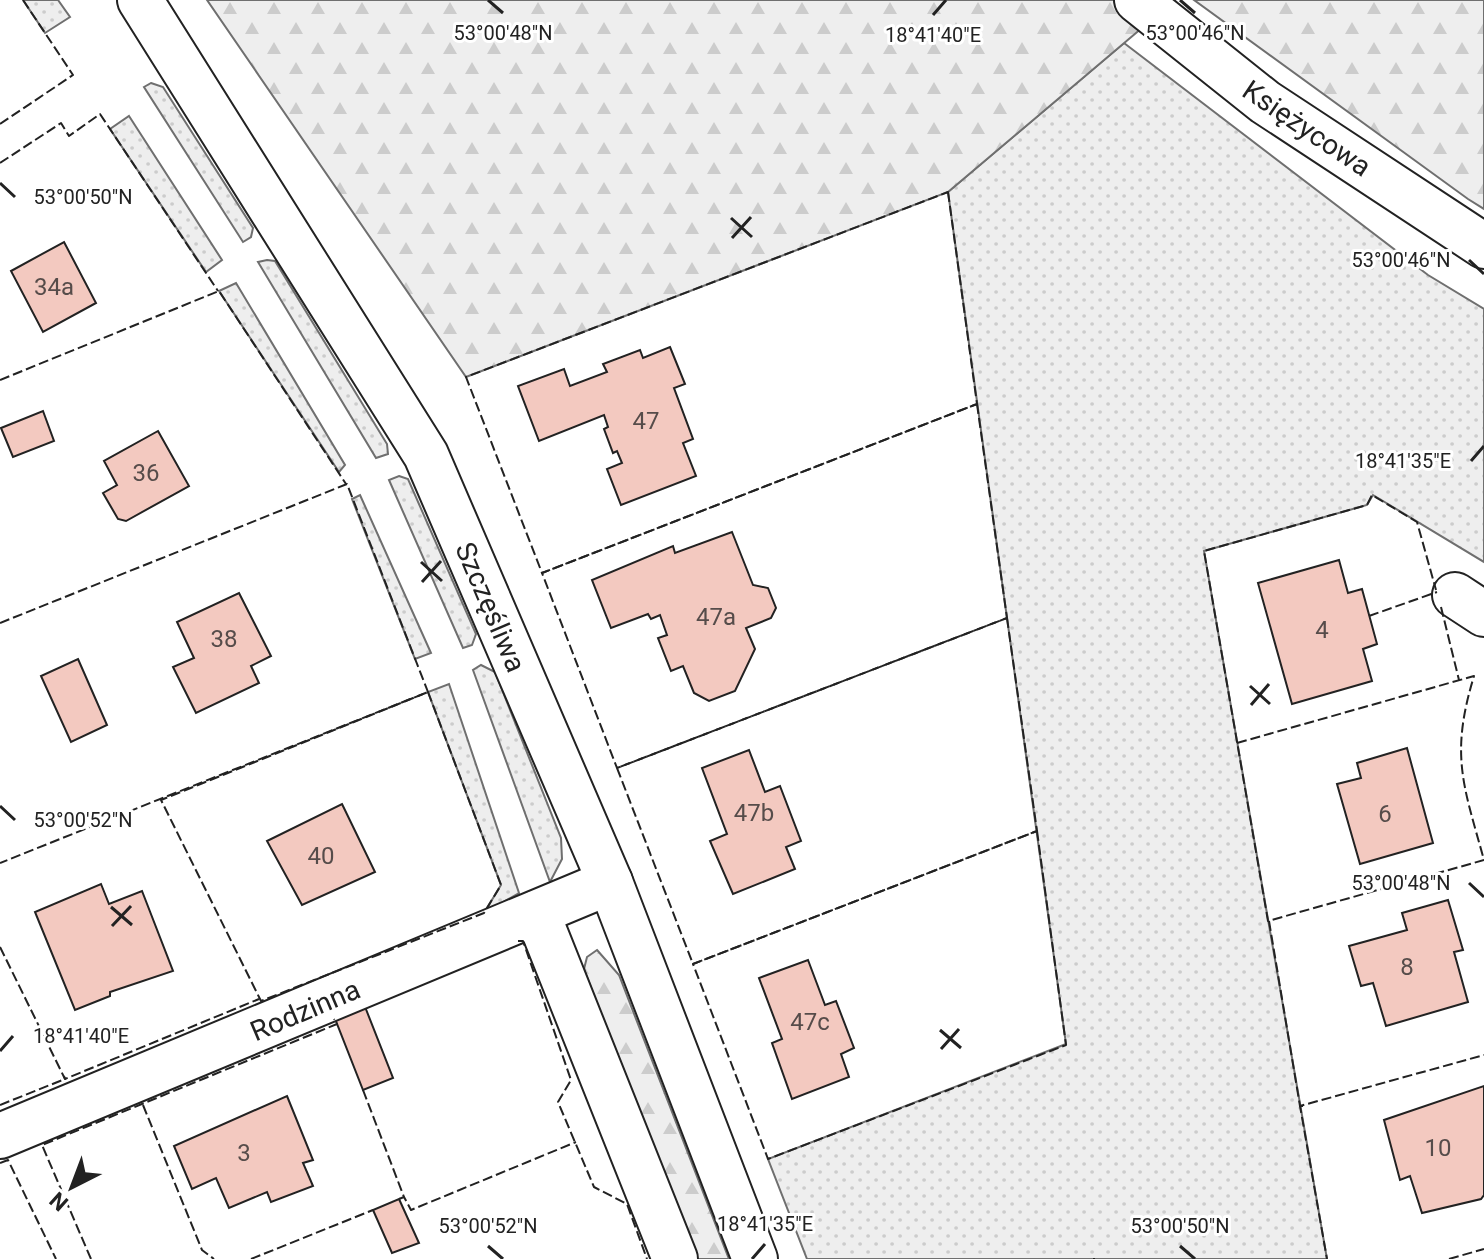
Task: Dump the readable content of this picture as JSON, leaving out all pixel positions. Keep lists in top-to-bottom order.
{
  "streets": {
    "street": ["Księżycowa", "Szczęśliwa", "Rodzinna"]
  },
  "crossings": [
    ["Szczęśliwa", "Rodzinna"]
  ],
  "house_numbers": [
    "34a",
    "47",
    "36",
    "47a",
    "4",
    "38",
    "47b",
    "6",
    "40",
    "8",
    "47c",
    "10",
    "3"
  ],
  "north": "bottom left",
  "coordinates": [
    "53°00'48\"N",
    "53°00'46\"N",
    "18°41'40\"E",
    "53°00'50\"N",
    "18°41'35\"E",
    "53°00'52\"N"
  ]
}
